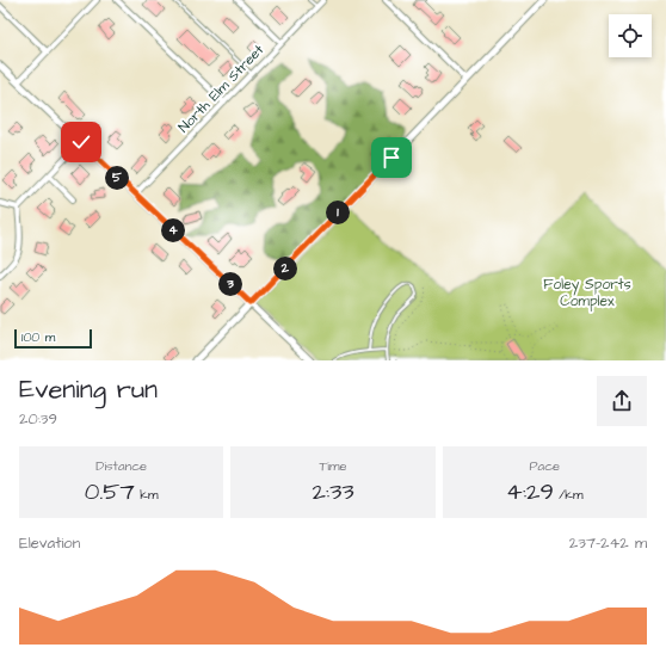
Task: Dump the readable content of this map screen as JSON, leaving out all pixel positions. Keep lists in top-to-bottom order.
{
  "streets": {
    "street": ["North Elm Street"]
  },
  "parks": ["Foley Sports Complex"],
  "scale_bar": "100 m",
  "page": {
    "pins": [
      "5",
      "1",
      "4",
      "2",
      "3"
    ],
    "scale": "100 m",
    "heading": ["Evening run", "20:39"],
    "stats": [
      ["Distance", "0.57 km"],
      ["Time", "2:33"],
      ["Pace", "4:29 /km"]
    ],
    "chart": ["Elevation", "237–242 m"]
  }
}
